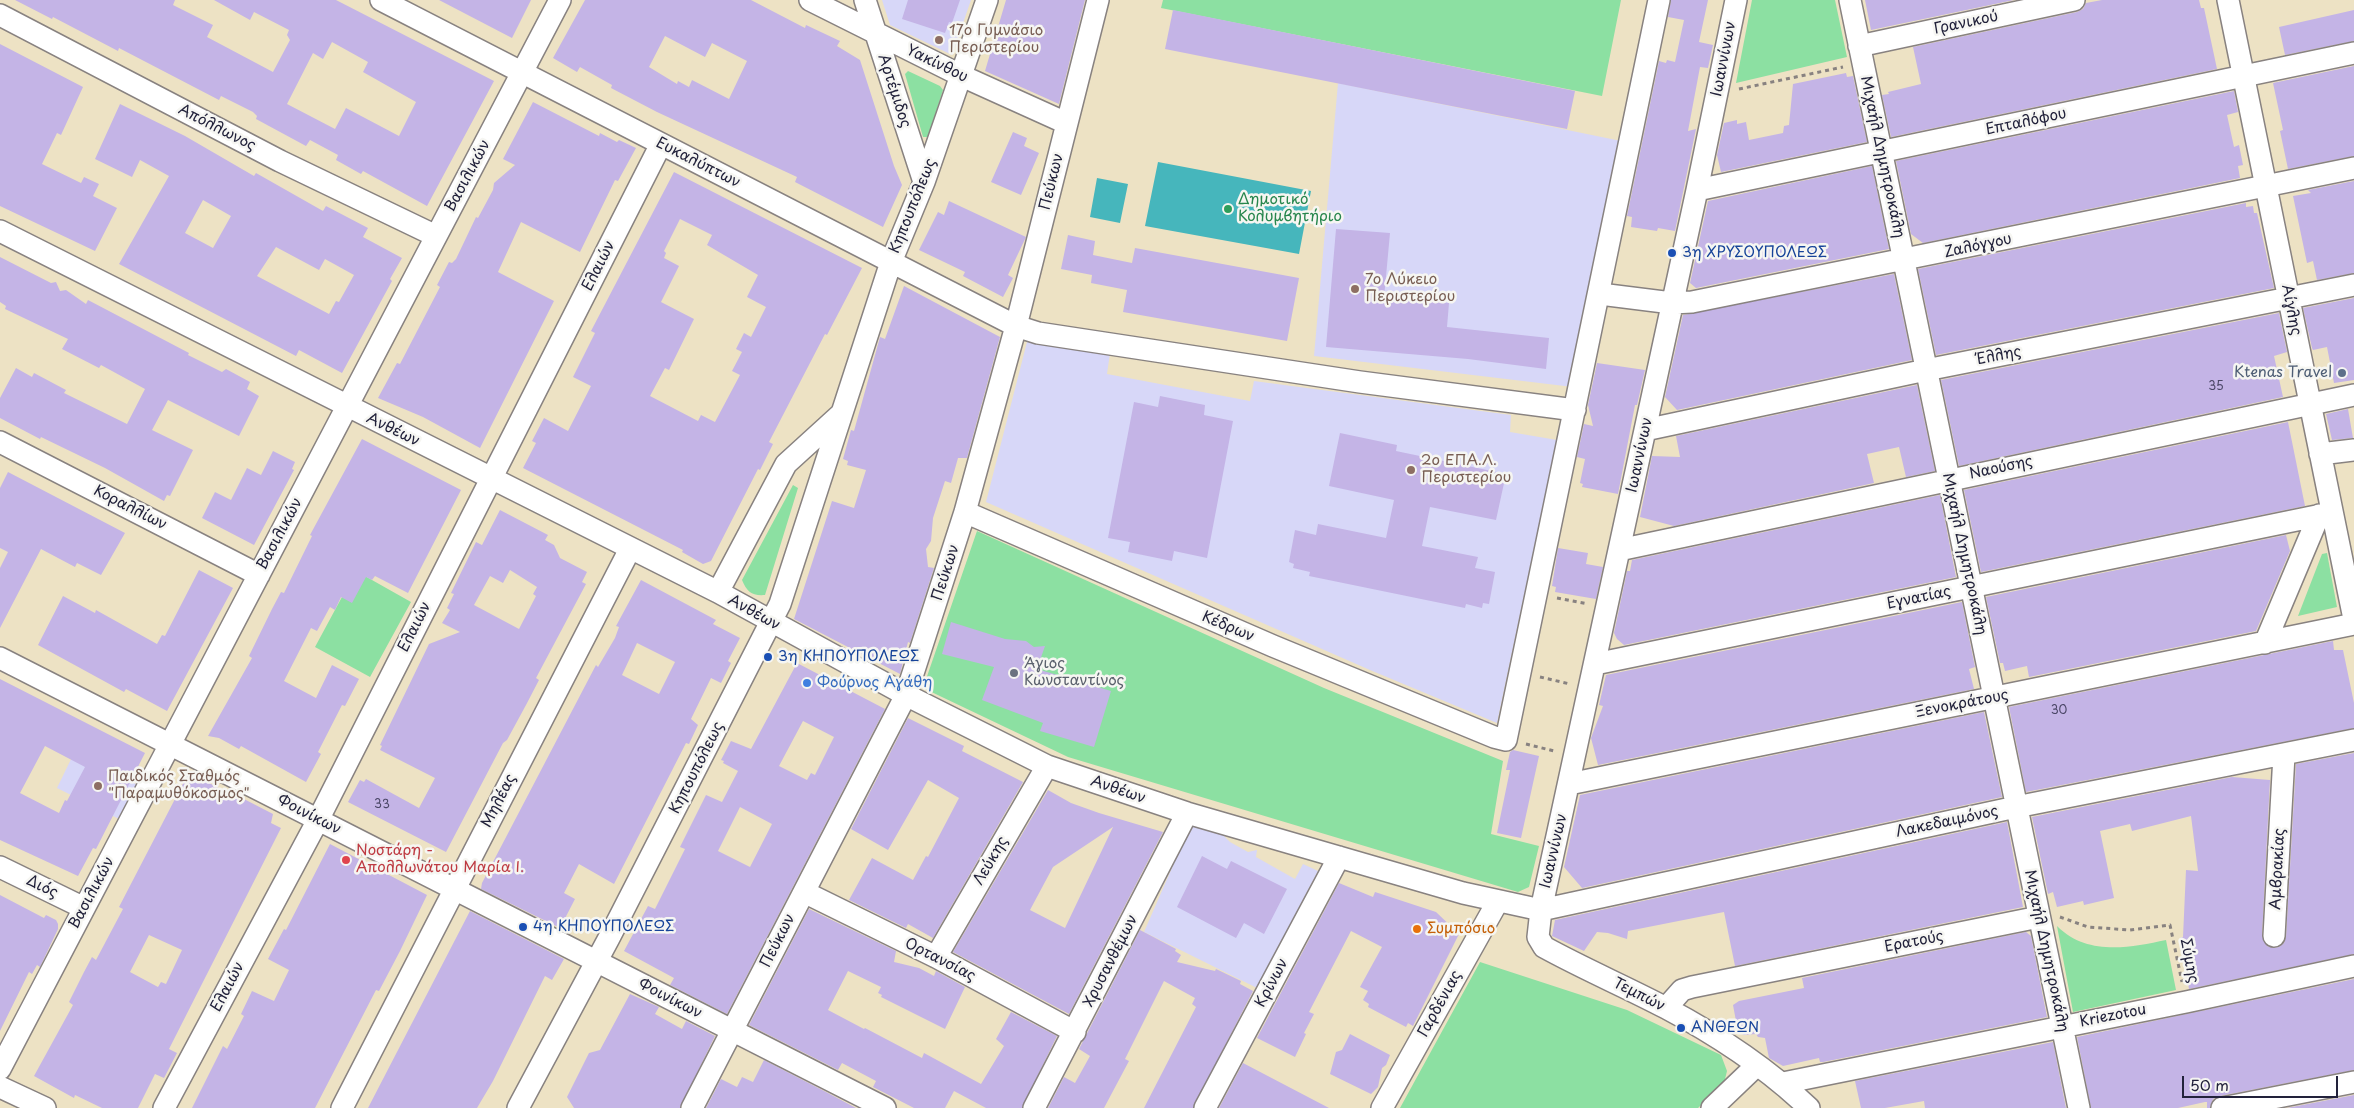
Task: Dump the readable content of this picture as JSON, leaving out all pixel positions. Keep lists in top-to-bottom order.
{
  "streets": {
    "street": [
      "Γρανικού",
      "Ιωαννίνων",
      "Υακίνθου",
      "Αρτέμιδος",
      "Επταλόφου",
      "Απόλλωνος",
      "Μιχαήλ Δημητροκάλη",
      "Ευκαλύπτων",
      "Βασιλικών",
      "Πεύκων",
      "Κηπουπόλεως",
      "Ζαλόγγου",
      "Ελαιών",
      "Αίγλης",
      "Έλλης",
      "Ανθέων",
      "Ναούσης",
      "Κοραλλίων",
      "Εγνατίας",
      "Κέδρων",
      "Ξενοκράτους",
      "Μηλέας",
      "Φοινίκων",
      "Λακεδαιμόνος",
      "Λεύκης",
      "Αμβρακίας",
      "Διός",
      "Ερατούς",
      "Ορτανσίας",
      "Χρυσανθέμων",
      "Κρίνων",
      "Τεμπών",
      "Γαρδένιας",
      "Kriezotou"
    ],
    "path": ["Σύμης"]
  },
  "crossings": [
    ["Γρανικού", "Μιχαήλ Δημητροκάλη"],
    ["Ιωαννίνων", "Επταλόφου"],
    ["Ιωαννίνων", "Ζαλόγγου"],
    ["Ιωαννίνων", "Έλλης"],
    ["Ιωαννίνων", "Ανθέων"],
    ["Ιωαννίνων", "Ναούσης"],
    ["Ιωαννίνων", "Εγνατίας"],
    ["Ιωαννίνων", "Ξενοκράτους"],
    ["Ιωαννίνων", "Λακεδαιμόνος"],
    ["Ιωαννίνων", "Τεμπών"],
    ["Υακίνθου", "Αρτέμιδος"],
    ["Υακίνθου", "Πεύκων"],
    ["Υακίνθου", "Κηπουπόλεως"],
    ["Αρτέμιδος", "Κηπουπόλεως"],
    ["Επταλόφου", "Μιχαήλ Δημητροκάλη"],
    ["Επταλόφου", "Αίγλης"],
    ["Απόλλωνος", "Βασιλικών"],
    ["Μιχαήλ Δημητροκάλη", "Ζαλόγγου"],
    ["Μιχαήλ Δημητροκάλη", "Έλλης"],
    ["Μιχαήλ Δημητροκάλη", "Ναούσης"],
    ["Μιχαήλ Δημητροκάλη", "Εγνατίας"],
    ["Μιχαήλ Δημητροκάλη", "Ξενοκράτους"],
    ["Μιχαήλ Δημητροκάλη", "Λακεδαιμόνος"],
    ["Μιχαήλ Δημητροκάλη", "Ερατούς"],
    ["Μιχαήλ Δημητροκάλη", "Σύμης"],
    ["Μιχαήλ Δημητροκάλη", "Kriezotou"],
    ["Ευκαλύπτων", "Βασιλικών"],
    ["Ευκαλύπτων", "Πεύκων"],
    ["Ευκαλύπτων", "Κηπουπόλεως"],
    ["Ευκαλύπτων", "Ελαιών"],
    ["Βασιλικών", "Ανθέων"],
    ["Βασιλικών", "Κοραλλίων"],
    ["Βασιλικών", "Φοινίκων"],
    ["Βασιλικών", "Διός"],
    ["Πεύκων", "Ανθέων"],
    ["Πεύκων", "Κέδρων"],
    ["Πεύκων", "Φοινίκων"],
    ["Πεύκων", "Ορτανσίας"],
    ["Κηπουπόλεως", "Ανθέων"],
    ["Κηπουπόλεως", "Φοινίκων"],
    ["Ζαλόγγου", "Αίγλης"],
    ["Ελαιών", "Ανθέων"],
    ["Ελαιών", "Φοινίκων"],
    ["Αίγλης", "Έλλης"],
    ["Αίγλης", "Ναούσης"],
    ["Αίγλης", "Εγνατίας"],
    ["Ανθέων", "Μηλέας"],
    ["Ανθέων", "Λακεδαιμόνος"],
    ["Ανθέων", "Λεύκης"],
    ["Ανθέων", "Χρυσανθέμων"],
    ["Ανθέων", "Κρίνων"],
    ["Ανθέων", "Τεμπών"],
    ["Ανθέων", "Γαρδένιας"],
    ["Μηλέας", "Φοινίκων"],
    ["Λακεδαιμόνος", "Αμβρακίας"],
    ["Λακεδαιμόνος", "Τεμπών"],
    ["Λεύκης", "Ορτανσίας"],
    ["Ερατούς", "Σύμης"],
    ["Ερατούς", "Τεμπών"],
    ["Ορτανσίας", "Χρυσανθέμων"],
    ["Σύμης", "Kriezotou"],
    ["Τεμπών", "Kriezotou"]
  ],
  "places": [
    "17ο Γυμνάσιο Περιστερίου",
    "Δημοτικό Κολυμβητήριο",
    "3η ΧΡΥΣΟΥΠΟΛΕΩΣ",
    "7ο Λύκειο Περιστερίου",
    "Ktenas Travel",
    "2ο ΕΠΑ.Λ. Περιστερίου",
    "3η ΚΗΠΟΥΠΟΛΕΩΣ",
    "Άγιος Κωνσταντίνος",
    "Φούρνος Αγάθη",
    "Παιδικός Σταθμός \"Παραμυθόκοσμος\"",
    "Νοστάρη - Απολλωνάτου Μαρία Ι.",
    "4η ΚΗΠΟΥΠΟΛΕΩΣ",
    "Συμπόσιο",
    "ΑΝΘΕΩΝ"
  ],
  "house_numbers": ["35", "30", "33"],
  "scale_bar": "50 m"
}
